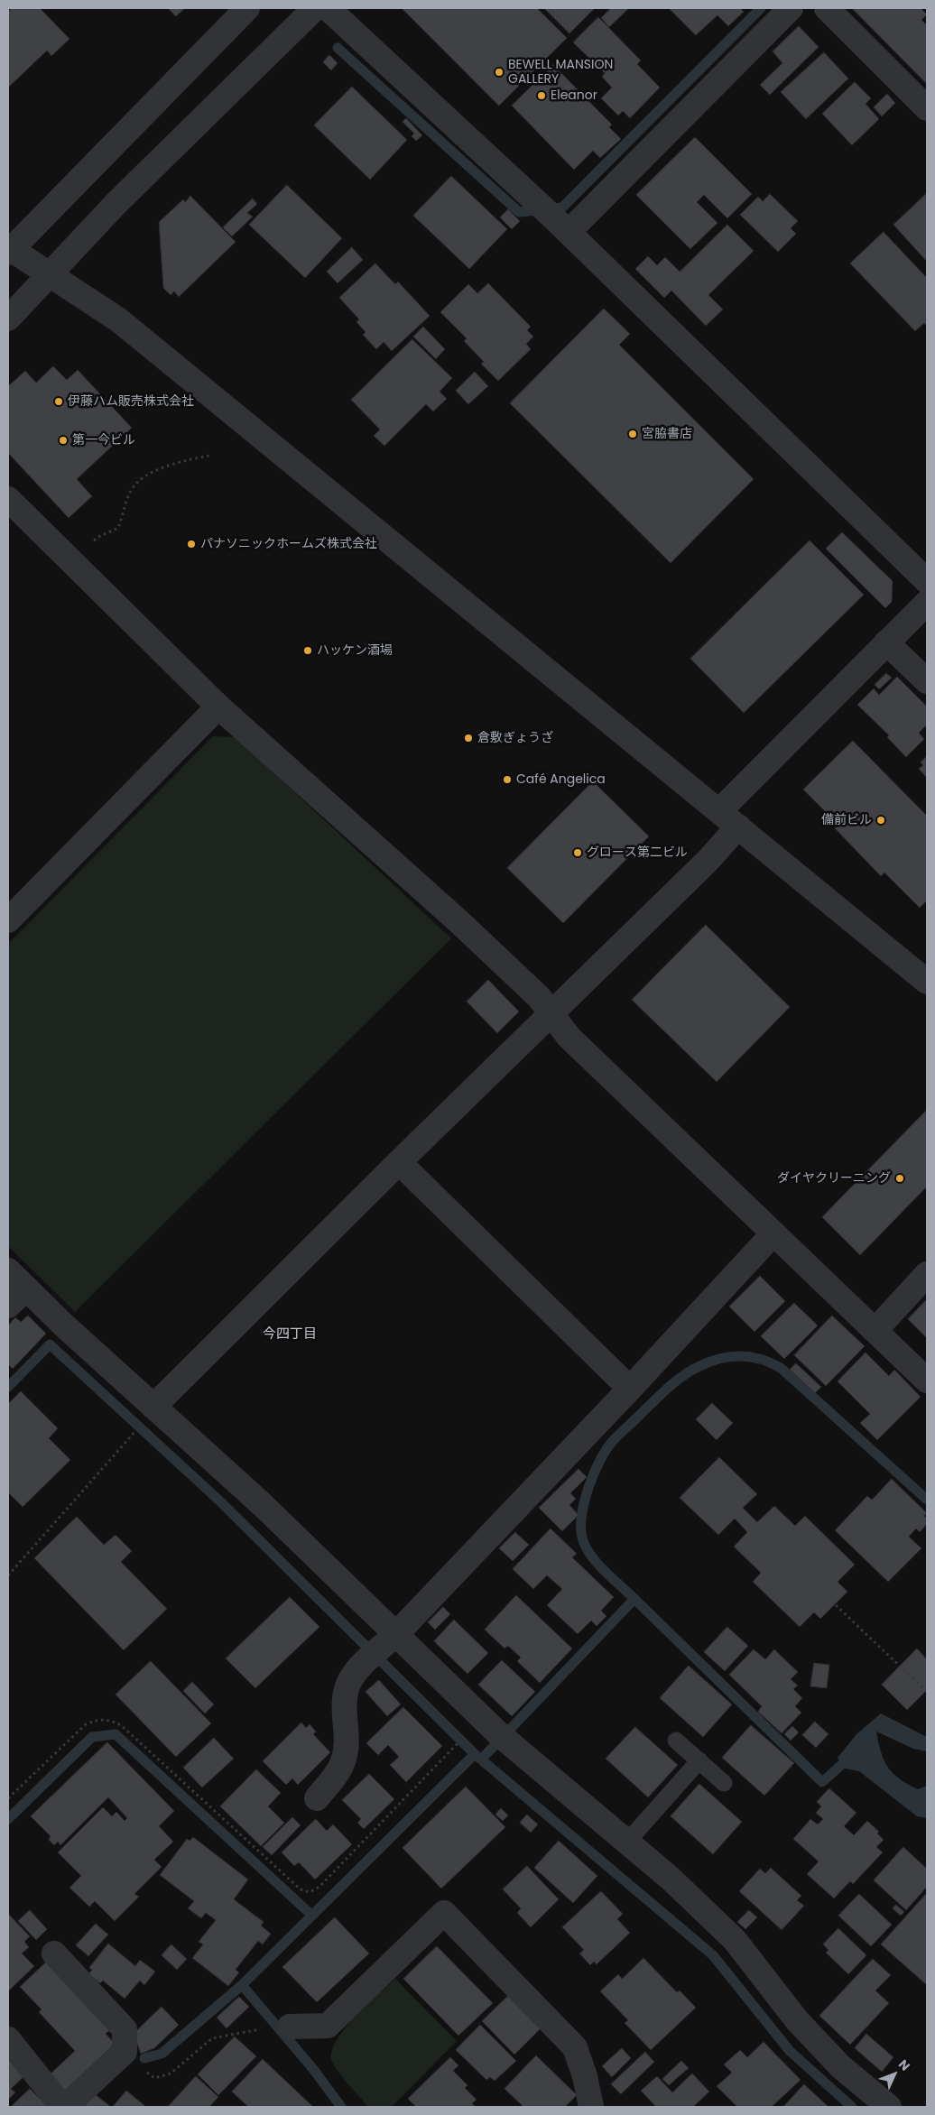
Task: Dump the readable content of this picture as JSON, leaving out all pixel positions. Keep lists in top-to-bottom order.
{
  "districts": ["今四丁目"],
  "places": [
    "BEWELL MANSION GALLERY",
    "Eleanor",
    "伊藤ハム販売株式会社",
    "宮脇書店",
    "第一今ビル",
    "パナソニックホームズ株式会社",
    "ハッケン酒場",
    "倉敷ぎょうざ",
    "Café Angelica",
    "備前ビル",
    "グロース第二ビル",
    "ダイヤクリーニング"
  ],
  "north": "top right"
}
